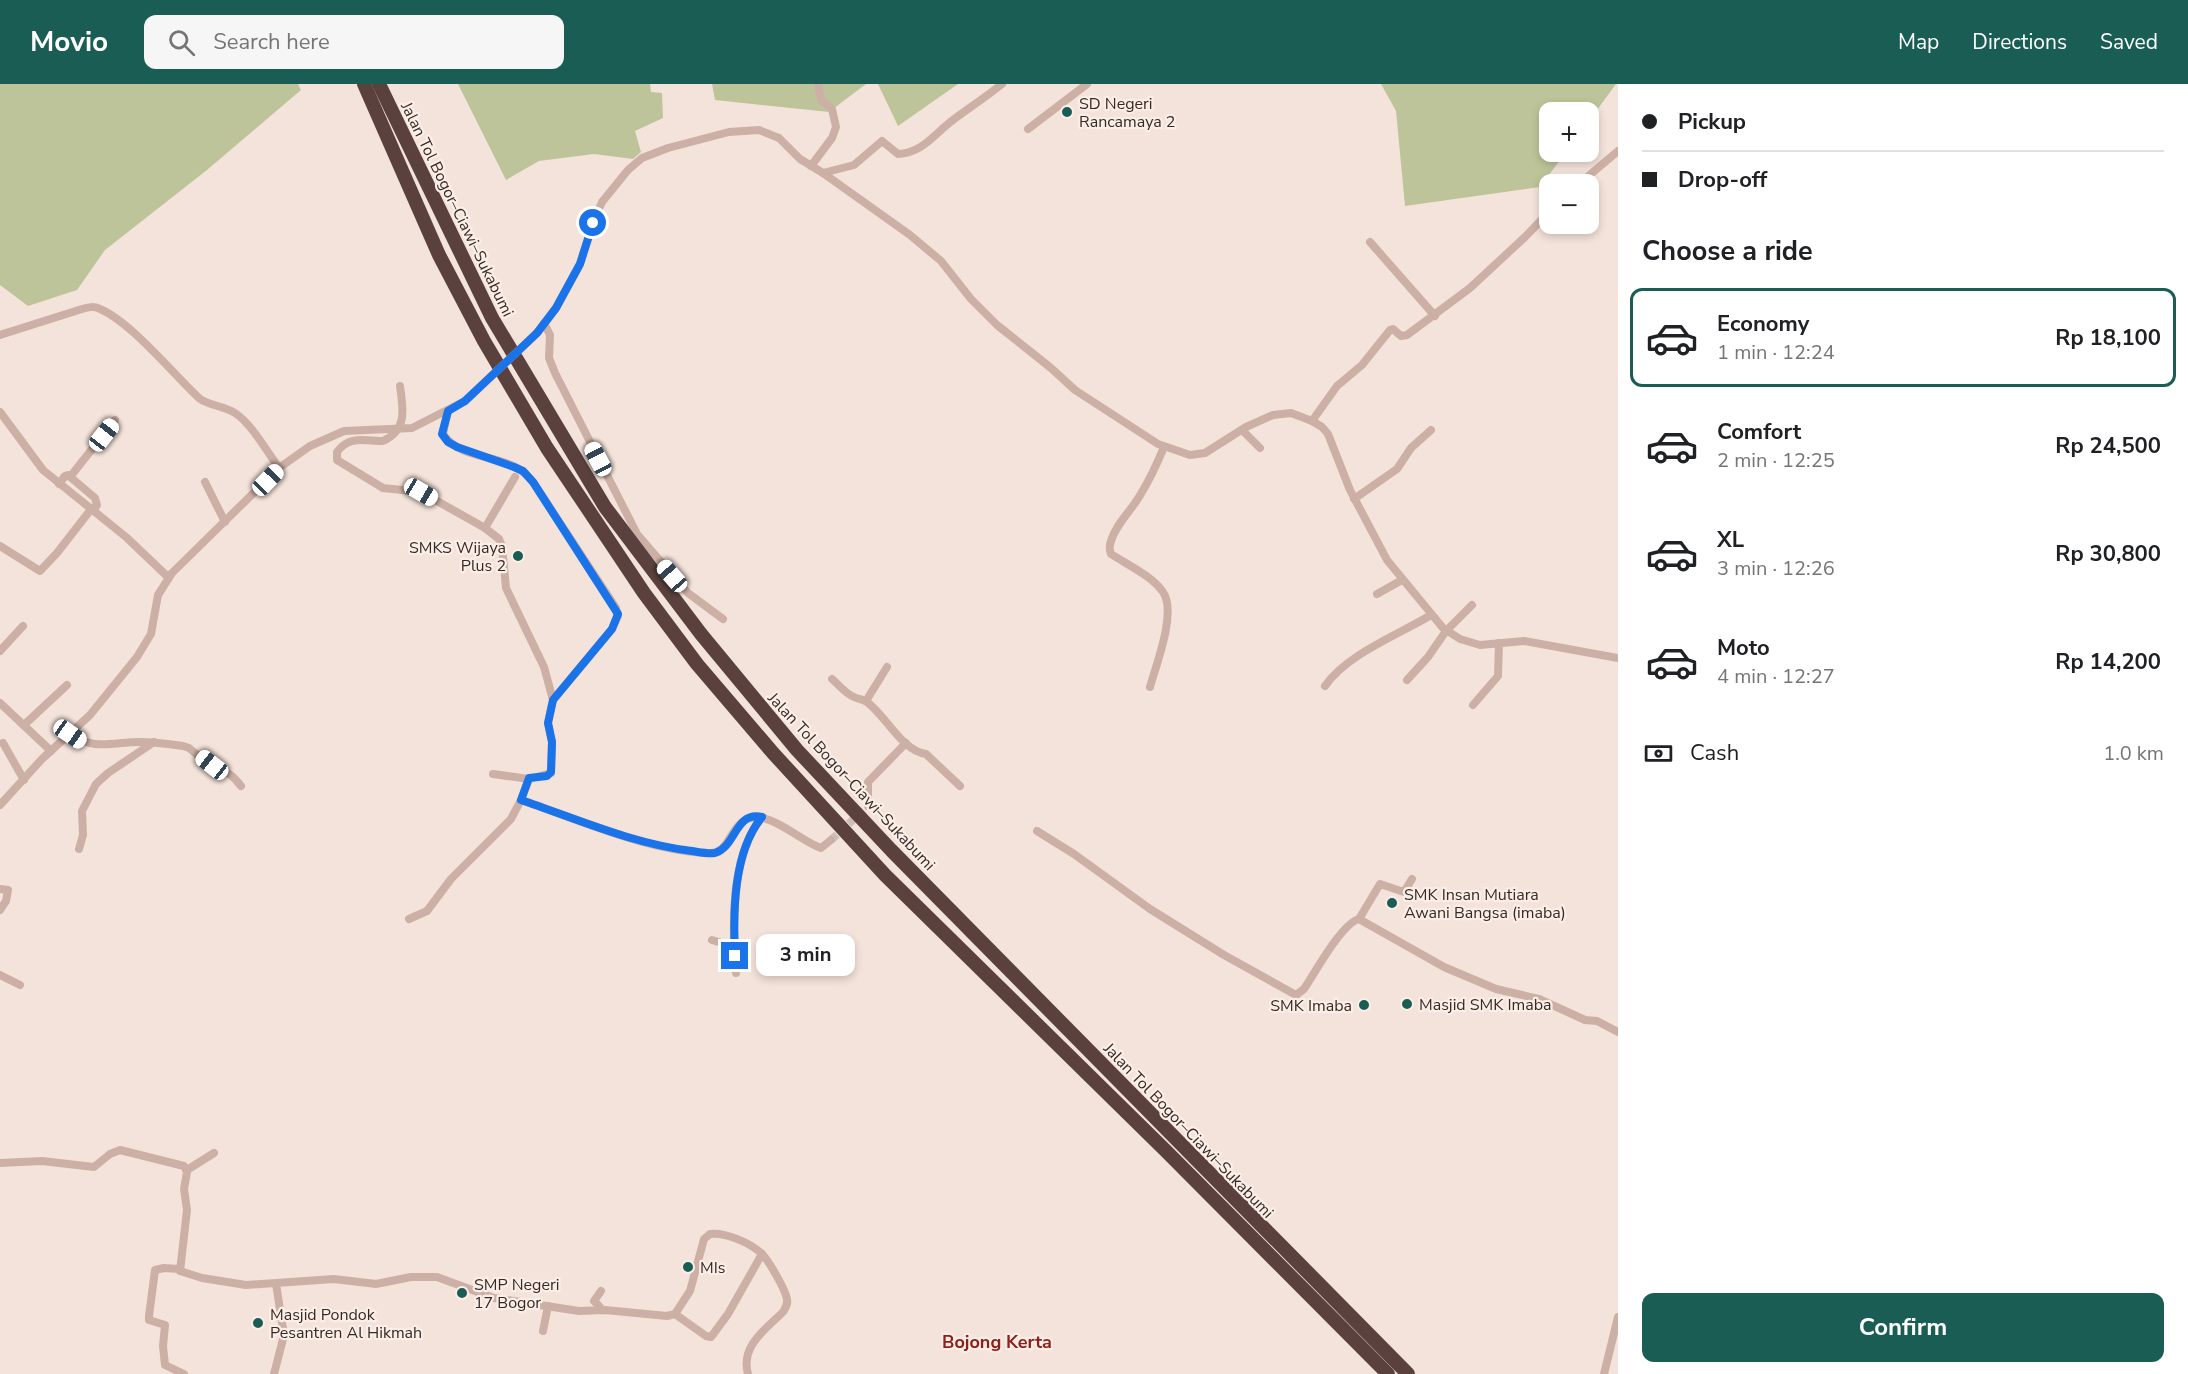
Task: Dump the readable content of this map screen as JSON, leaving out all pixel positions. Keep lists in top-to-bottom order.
{
  "streets": {
    "highway": ["Jalan Tol Bogor–Ciawi–Sukabumi"]
  },
  "districts": ["Bojong Kerta"],
  "places": [
    "SD Negeri Rancamaya 2",
    "SMKS Wijaya Plus 2",
    "SMK Insan Mutiara Awani Bangsa (imaba)",
    "Masjid SMK Imaba",
    "SMK Imaba",
    "MIs",
    "SMP Negeri 17 Bogor",
    "Masjid Pondok Pesantren Al Hikmah"
  ],
  "page": {
    "header": "Movio",
    "search": "Search here",
    "nav": ["Map", "Directions", "Saved"],
    "banner": ["Pickup", "Drop-off"],
    "map_buttons": ["+", "−"],
    "heading": "Choose a ride",
    "list": [
      {
        "name": "Economy",
        "note": "1 min · 12:24",
        "value": "Rp 18,100"
      },
      {
        "name": "Comfort",
        "note": "2 min · 12:25",
        "value": "Rp 24,500"
      },
      {
        "name": "XL",
        "note": "3 min · 12:26",
        "value": "Rp 30,800"
      },
      {
        "name": "Moto",
        "note": "4 min · 12:27",
        "value": "Rp 14,200"
      }
    ],
    "pay": ["Cash", "1.0 km"],
    "bubble": "3 min",
    "buttons": "Confirm"
  }
}
